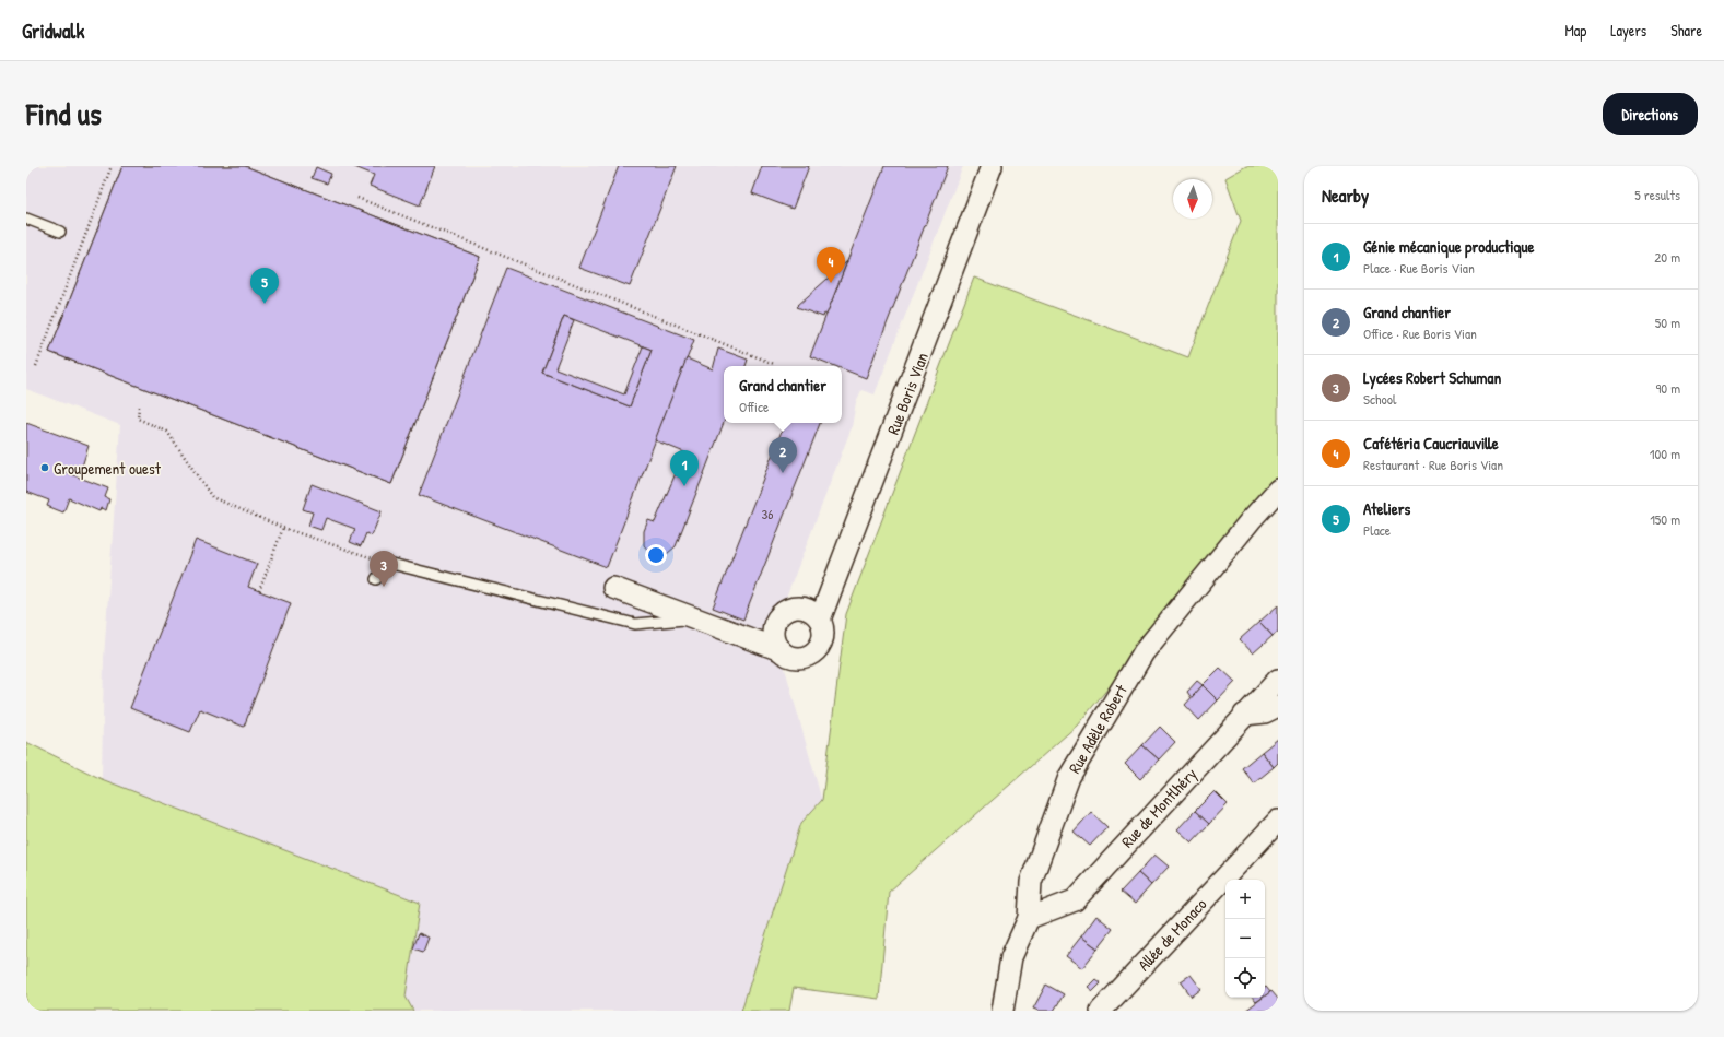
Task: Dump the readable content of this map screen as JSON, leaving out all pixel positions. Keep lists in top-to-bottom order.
{
  "streets": {
    "street": [
      "Rue Boris Vian",
      "Rue Adèle Robert",
      "Rue de Montlhéry",
      "Allée de Monaco"
    ]
  },
  "crossings": [
    ["Rue Adèle Robert", "Rue de Montlhéry"]
  ],
  "places": ["Groupement ouest"],
  "house_numbers": ["36"],
  "north": "bottom",
  "page": {
    "header": "Gridwalk",
    "nav": ["Map", "Layers", "Share"],
    "title": "Find us",
    "buttons": "Directions",
    "heading": ["Nearby", "5 results"],
    "list": [
      {
        "mark": "1",
        "name": "Génie mécanique productique",
        "note": "Place · Rue Boris Vian",
        "value": "20 m"
      },
      {
        "mark": "2",
        "name": "Grand chantier",
        "note": "Office · Rue Boris Vian",
        "value": "50 m"
      },
      {
        "mark": "3",
        "name": "Lycées Robert Schuman",
        "note": "School",
        "value": "90 m"
      },
      {
        "mark": "4",
        "name": "Cafétéria Caucriauville",
        "note": "Restaurant · Rue Boris Vian",
        "value": "100 m"
      },
      {
        "mark": "5",
        "name": "Ateliers",
        "note": "Place",
        "value": "150 m"
      }
    ],
    "pins": [
      "4",
      "5",
      "2",
      "1",
      "3"
    ],
    "popup": ["Grand chantier", "Office"],
    "map_buttons": ["+", "−"]
  }
}
